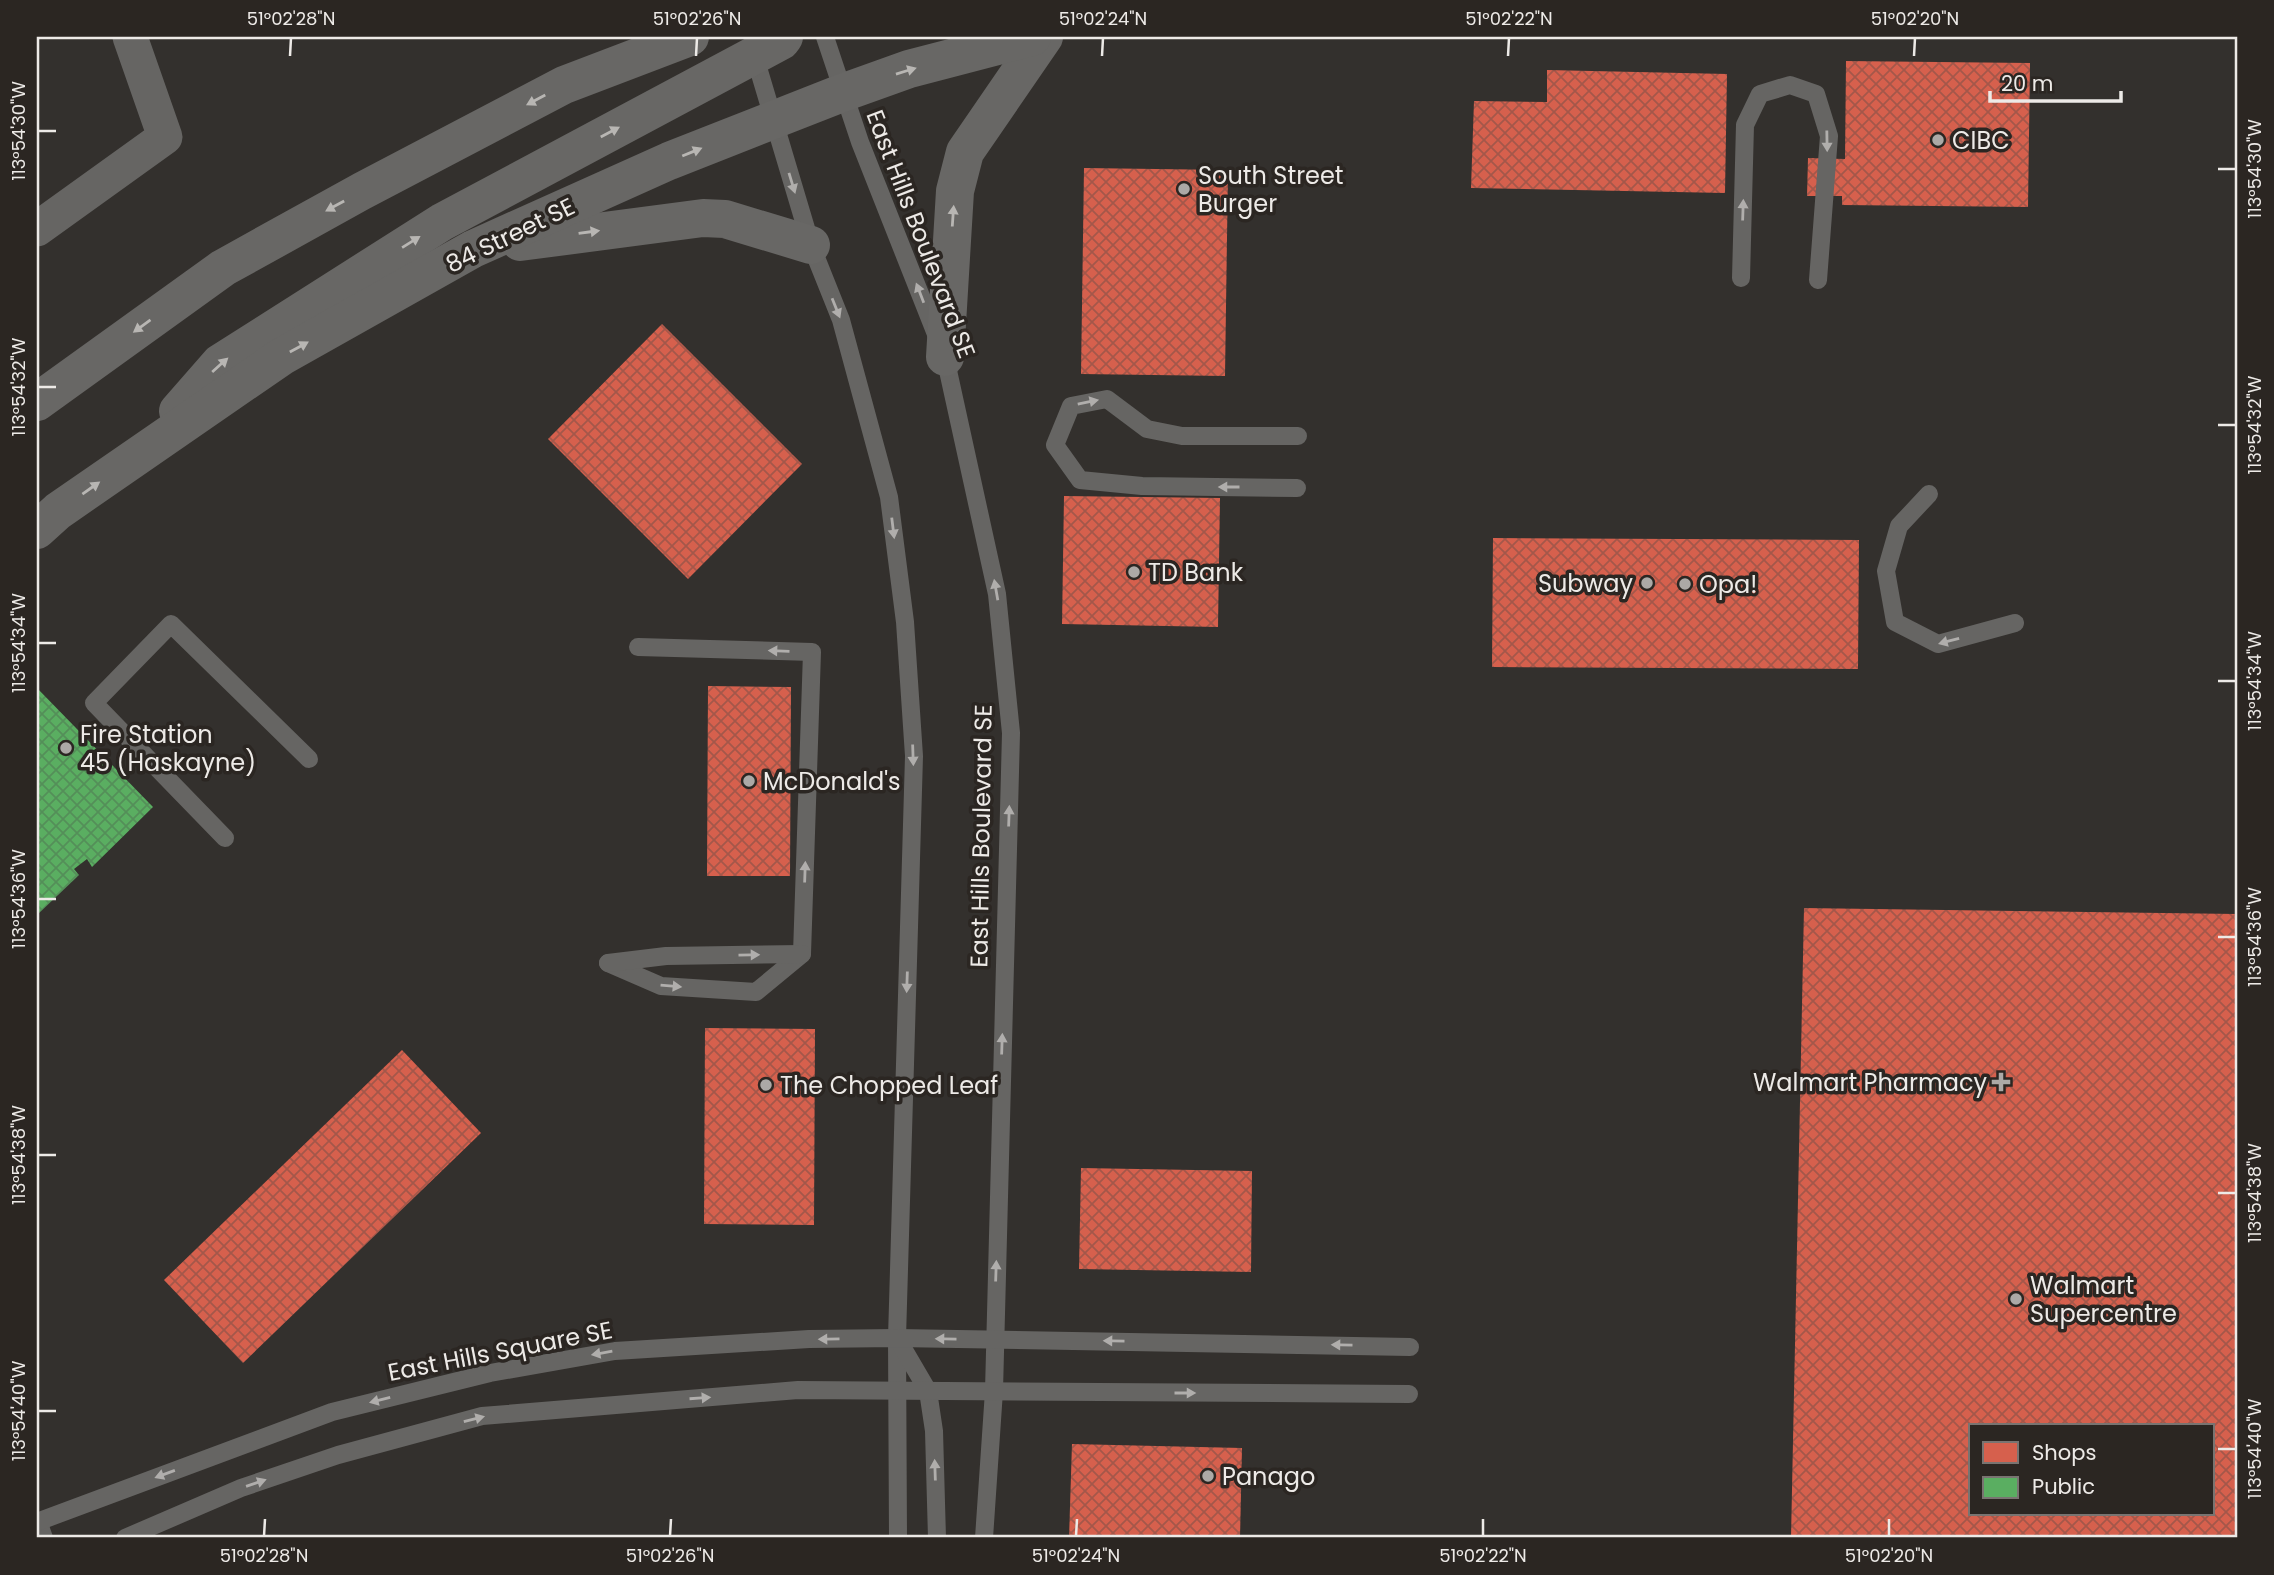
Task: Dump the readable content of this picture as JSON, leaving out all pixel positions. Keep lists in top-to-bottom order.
{
  "streets": {
    "street": ["84 Street SE"],
    "lane": ["East Hills Boulevard SE", "East Hills Square SE"]
  },
  "crossings": [
    ["East Hills Boulevard SE", "84 Street SE"],
    ["East Hills Boulevard SE", "East Hills Square SE"]
  ],
  "places": {
    "other": [
      "CIBC",
      "South Street Burger",
      "TD Bank",
      "Subway",
      "Opa!",
      "Fire Station 45 (Haskayne)",
      "McDonald's",
      "The Chopped Leaf",
      "Walmart Supercentre",
      "Panago"
    ],
    "health": ["Walmart Pharmacy"]
  },
  "legend": ["Shops", "Public"],
  "scale_bar": "20 m",
  "coordinates": [
    "51°02'28\"N",
    "51°02'26\"N",
    "51°02'24\"N",
    "51°02'22\"N",
    "51°02'20\"N",
    "113°54'30\"W",
    "113°54'32\"W",
    "113°54'34\"W",
    "113°54'36\"W",
    "113°54'38\"W",
    "113°54'40\"W"
  ]
}
